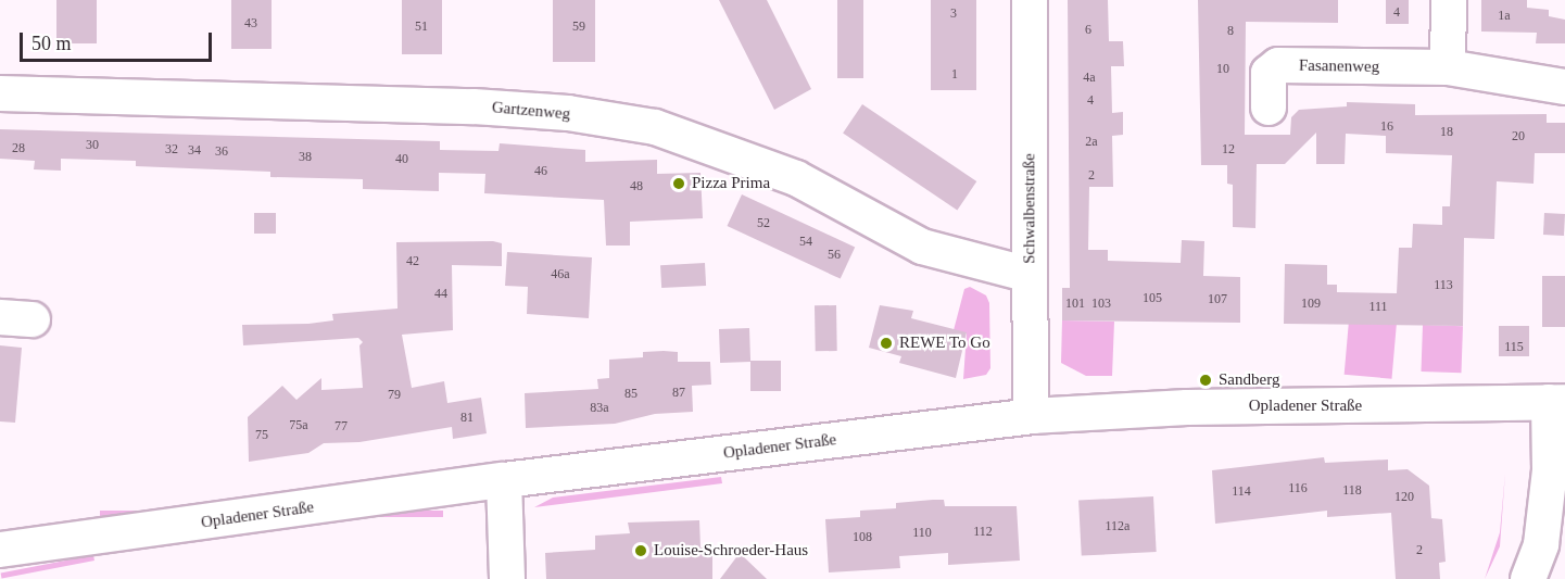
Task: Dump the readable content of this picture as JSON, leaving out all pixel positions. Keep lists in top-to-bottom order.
{
  "streets": {
    "street": [
      "Fasanenweg",
      "Gartzenweg",
      "Schwalbenstraße",
      "Opladener Straße"
    ]
  },
  "crossings": [
    ["Gartzenweg", "Schwalbenstraße"],
    ["Schwalbenstraße", "Opladener Straße"]
  ],
  "places": [
    "Pizza Prima",
    "REWE To Go",
    "Sandberg",
    "Louise-Schroeder-Haus"
  ],
  "house_numbers": [
    "4",
    "3",
    "1a",
    "43",
    "51",
    "59",
    "6",
    "8",
    "10",
    "1",
    "4a",
    "4",
    "16",
    "18",
    "20",
    "2a",
    "30",
    "28",
    "32",
    "12",
    "34",
    "36",
    "38",
    "40",
    "46",
    "2",
    "48",
    "52",
    "54",
    "56",
    "42",
    "46a",
    "113",
    "44",
    "105",
    "107",
    "101",
    "103",
    "109",
    "111",
    "115",
    "87",
    "85",
    "79",
    "83a",
    "81",
    "75a",
    "77",
    "75",
    "116",
    "118",
    "114",
    "120",
    "112a",
    "112",
    "110",
    "108",
    "2"
  ],
  "scale_bar": "50 m"
}
